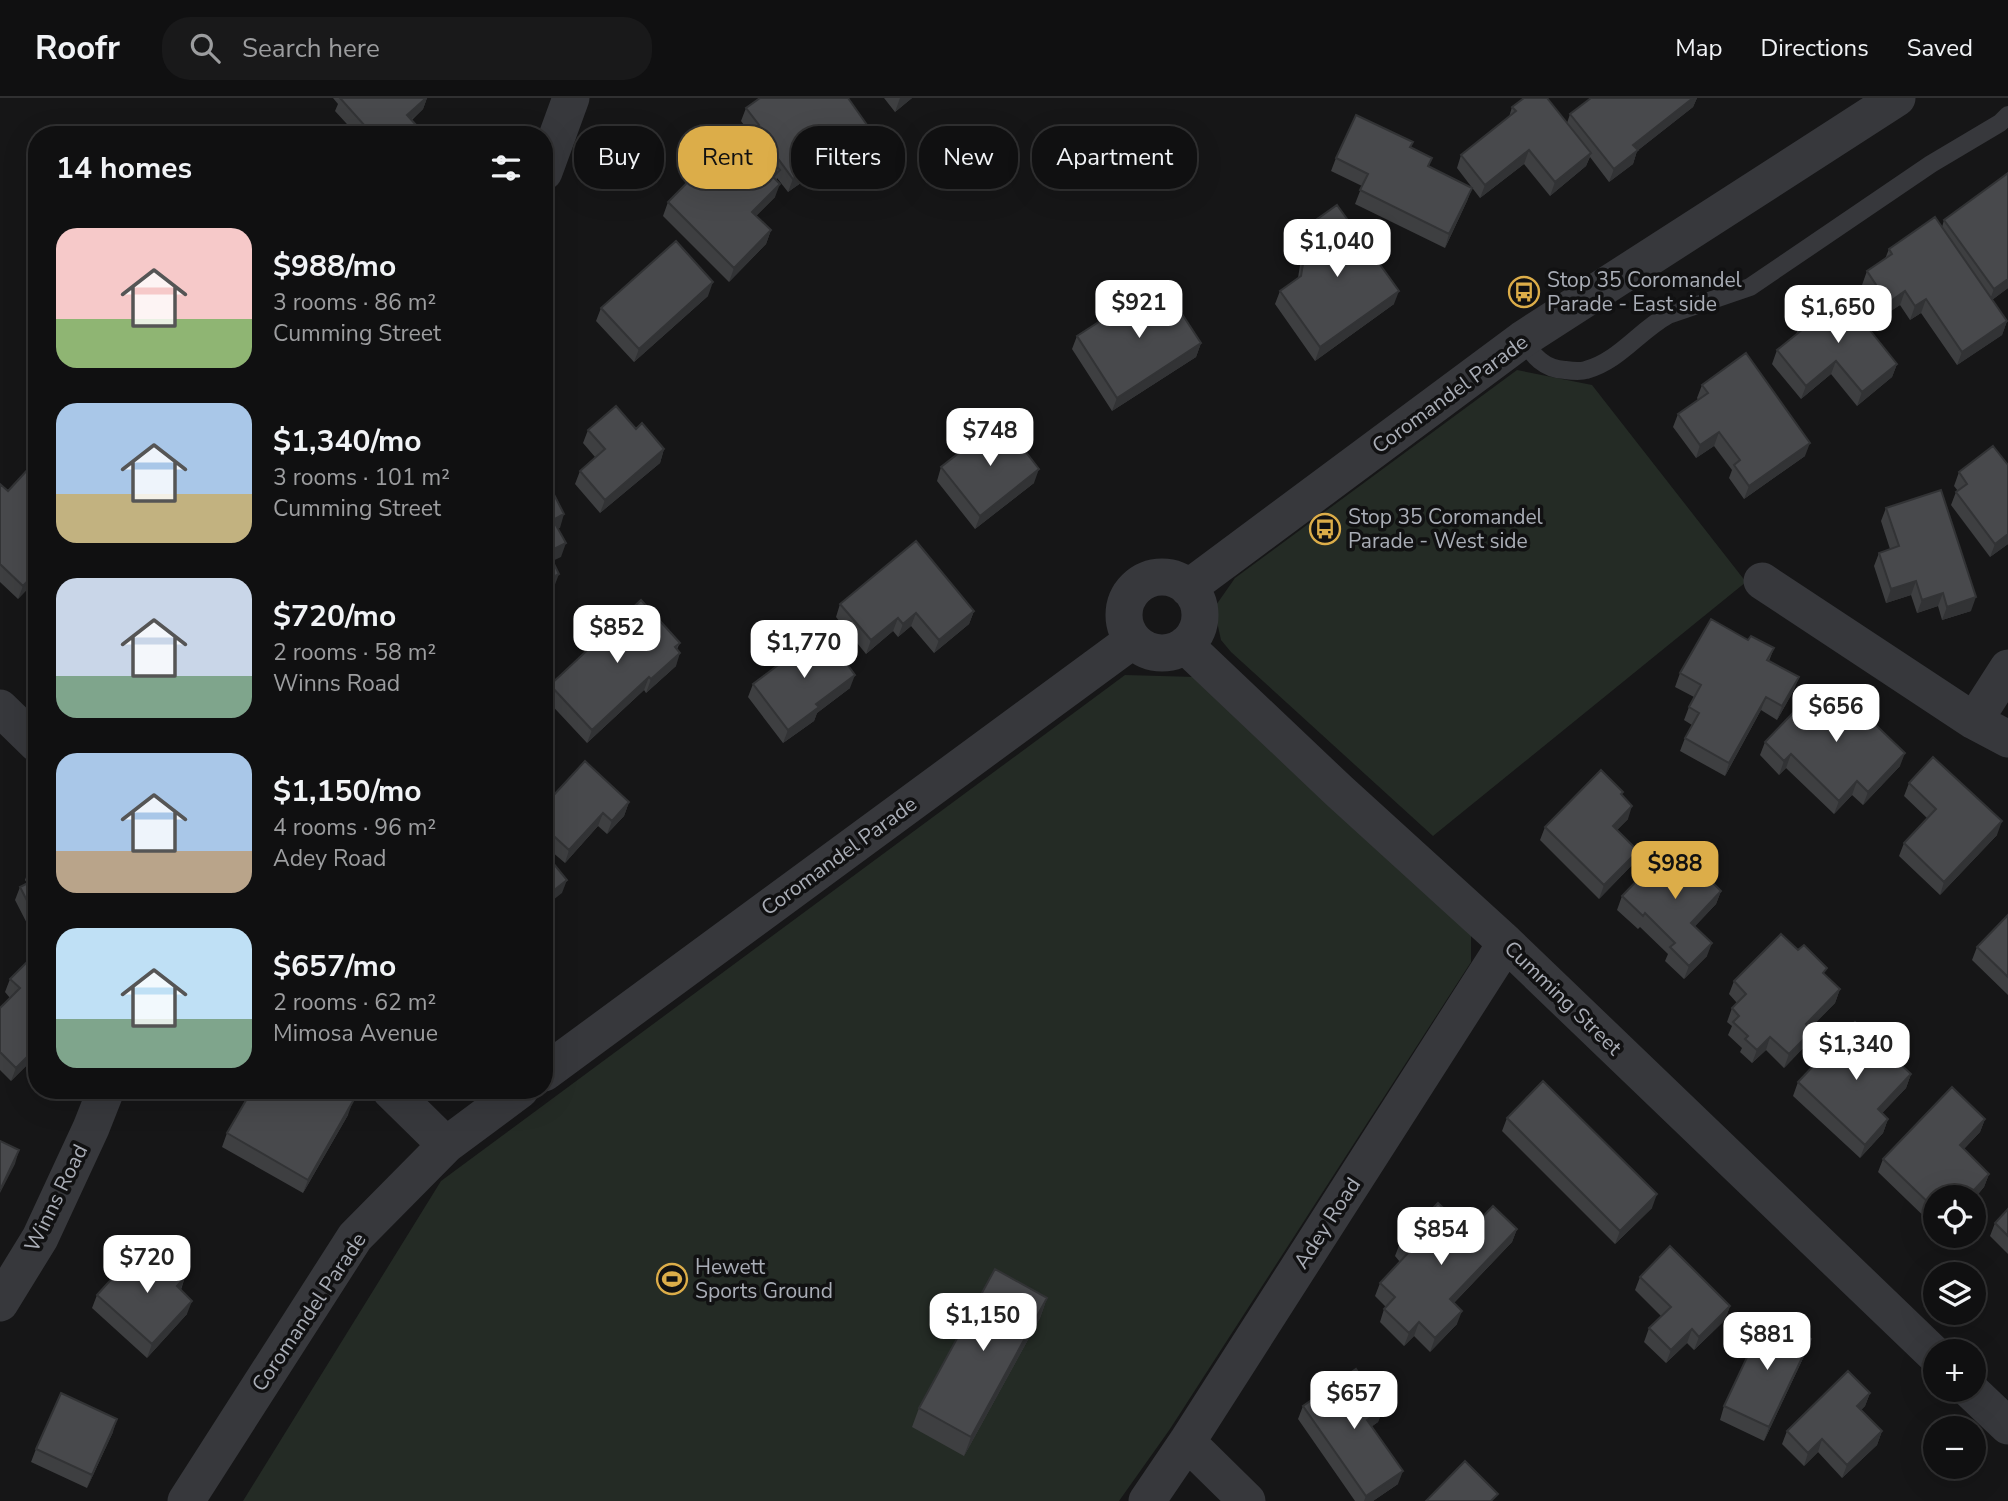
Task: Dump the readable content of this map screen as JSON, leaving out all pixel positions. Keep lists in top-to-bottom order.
{
  "streets": {
    "street": [
      "Coromandel Parade",
      "Cumming Street",
      "Winns Road",
      "Adey Road"
    ]
  },
  "crossings": [
    ["Coromandel Parade", "Cumming Street"],
    ["Cumming Street", "Adey Road"]
  ],
  "places": {
    "bus stop": ["Stop 35 Coromandel Parade - East side", "Stop 35 Coromandel Parade - West side"],
    "sports": ["Hewett Sports Ground"]
  },
  "page": {
    "header": "Roofr",
    "search": "Search here",
    "nav": ["Map", "Directions", "Saved"],
    "chip": [
      "Buy",
      "Rent",
      "Filters",
      "New",
      "Apartment"
    ],
    "heading": "14 homes",
    "list": [
      {
        "name": "$988/mo",
        "note": "3 rooms · 86 m² · Cumming Street"
      },
      {
        "name": "$1,340/mo",
        "note": "3 rooms · 101 m² · Cumming Street"
      },
      {
        "name": "$720/mo",
        "note": "2 rooms · 58 m² · Winns Road"
      },
      {
        "name": "$1,150/mo",
        "note": "4 rooms · 96 m² · Adey Road"
      },
      {
        "name": "$657/mo",
        "note": "2 rooms · 62 m² · Mimosa Avenue"
      }
    ],
    "price": [
      "$1,040",
      "$921",
      "$1,650",
      "$748",
      "$852",
      "$1,770",
      "$656",
      "$988",
      "$1,340",
      "$854",
      "$720",
      "$1,150",
      "$881",
      "$657"
    ],
    "map_buttons": ["+", "−"]
  }
}
